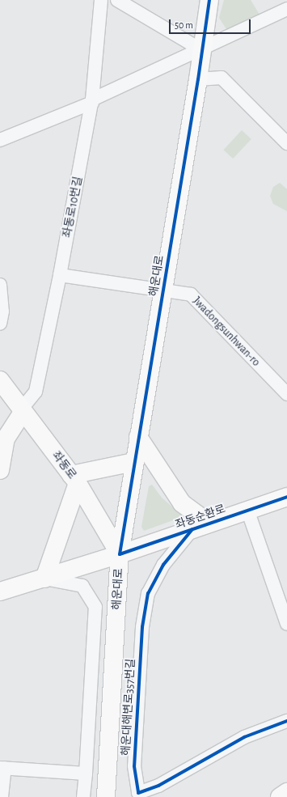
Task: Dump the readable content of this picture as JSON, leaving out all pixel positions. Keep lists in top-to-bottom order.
{
  "streets": {
    "main road": ["해운대로", "좌동로", "좌동순환로"],
    "street": ["좌동로10번길", "Jwadongsunhwan-ro", "해운대해변로357번길"]
  },
  "crossings": [
    ["좌동로10번길", "Jwadongsunhwan-ro"],
    ["좌동로10번길", "좌동로"],
    ["해운대로", "Jwadongsunhwan-ro"],
    ["해운대로", "좌동로"],
    ["해운대로", "좌동순환로"],
    ["좌동로", "좌동순환로"],
    ["좌동순환로", "해운대해변로357번길"]
  ],
  "scale_bar": "50 m"
}
